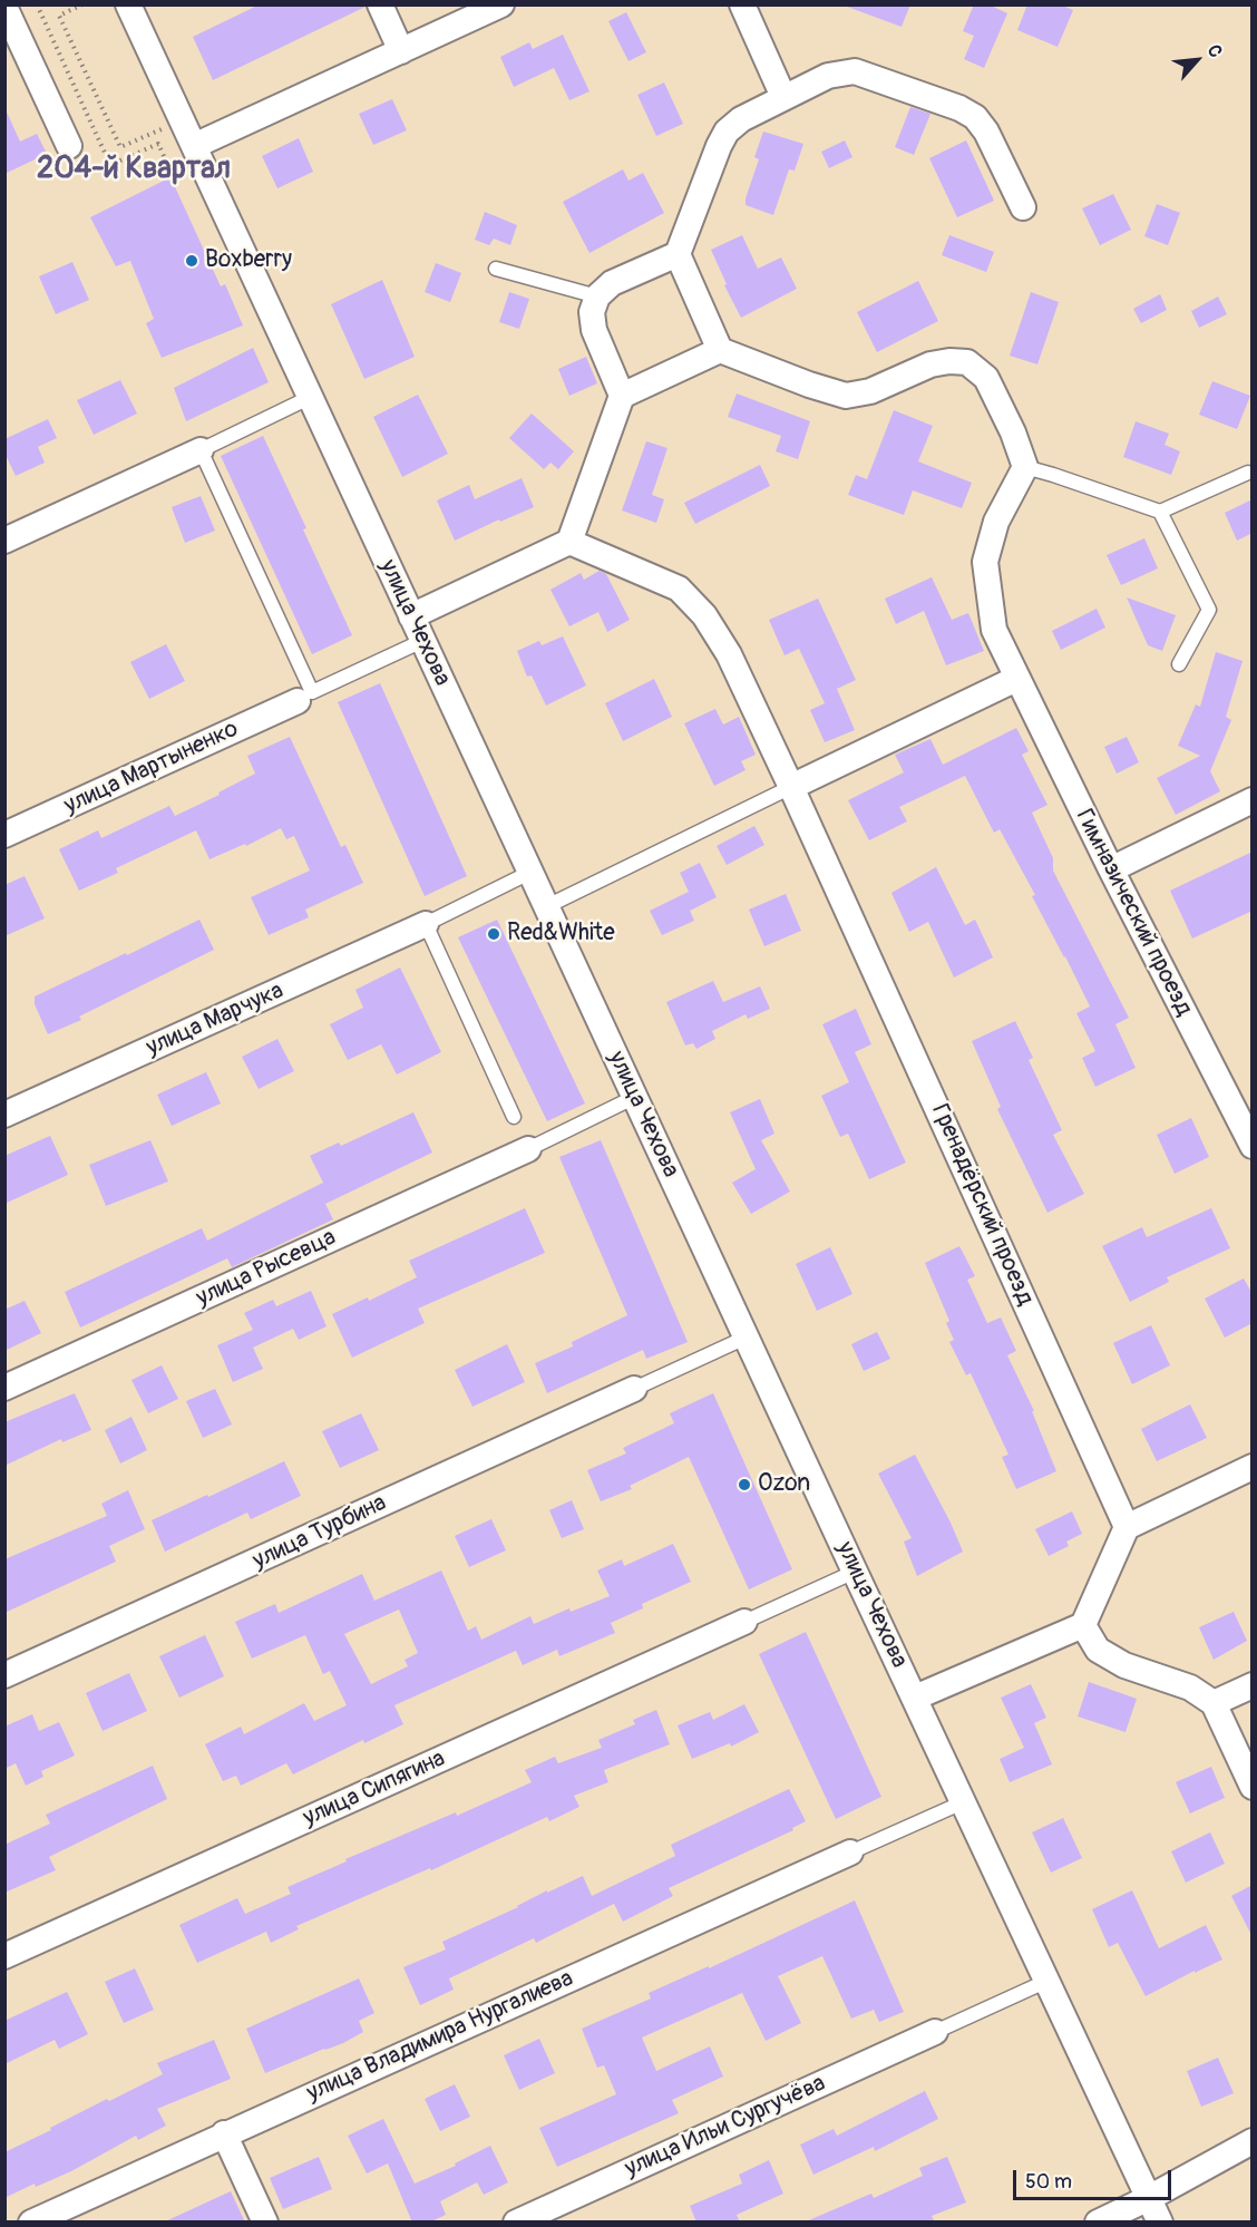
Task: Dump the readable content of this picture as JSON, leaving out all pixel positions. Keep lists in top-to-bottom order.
{
  "streets": {
    "street": [
      "улица Чехова",
      "улица Мартыненко",
      "Гимназический проезд",
      "улица Марчука",
      "Гренадёрский проезд",
      "улица Рысевца",
      "улица Турбина",
      "улица Сипягина",
      "улица Владимира Нургалиева",
      "улица Ильи Сургучёва"
    ]
  },
  "districts": ["204-й Квартал"],
  "places": ["Boxberry", "Red&White", "Ozon"],
  "scale_bar": "50 m",
  "north": "top right"
}
